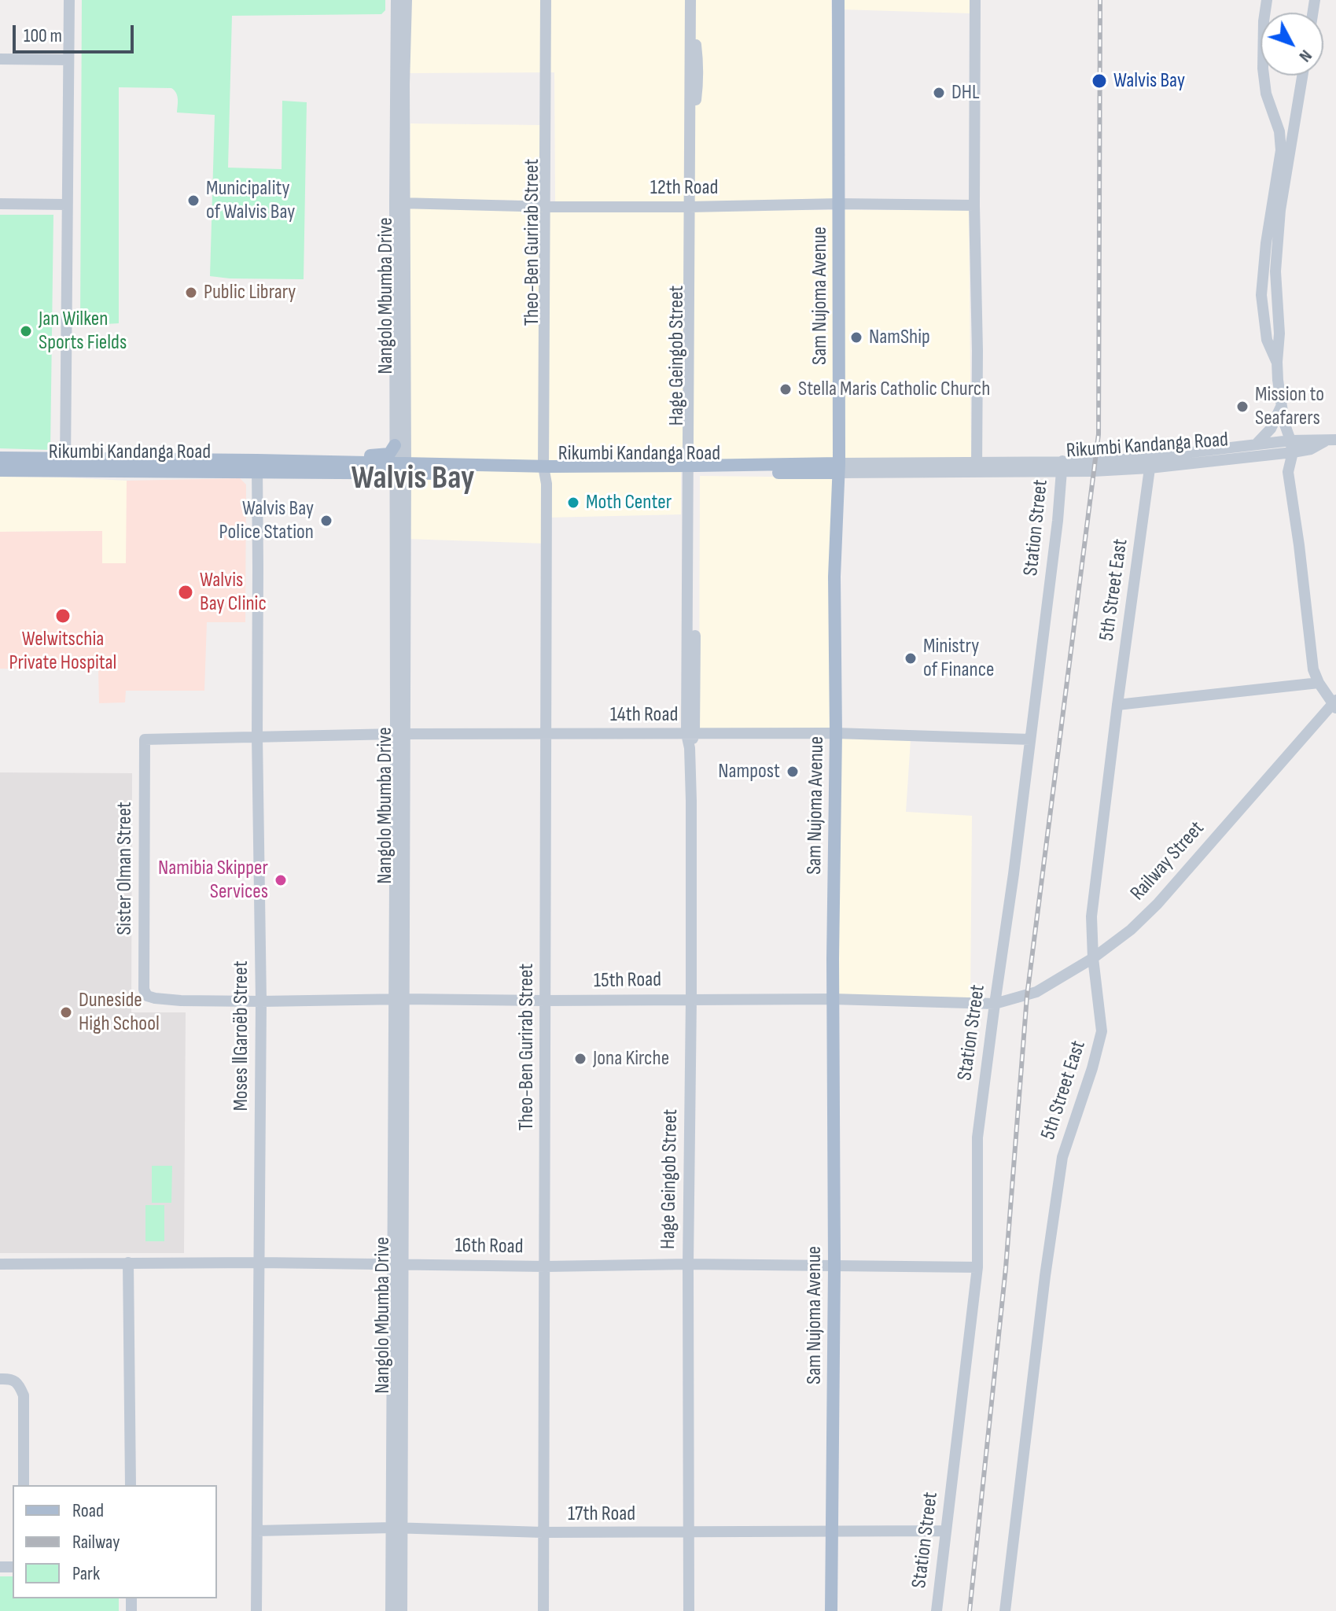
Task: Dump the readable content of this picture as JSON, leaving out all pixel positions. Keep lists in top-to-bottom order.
{
  "streets": {
    "main road": ["Sam Nujoma Avenue", "Rikumbi Kandanga Road"],
    "street": [
      "12th Road",
      "Theo-Ben Gurirab Street",
      "Nangolo Mbumba Drive",
      "Hage Geingob Street",
      "Station Street",
      "5th Street East",
      "14th Road",
      "Railway Street",
      "Sister Olman Street",
      "15th Road",
      "Moses ǁGaroëb Street",
      "16th Road",
      "17th Road"
    ]
  },
  "crossings": [
    ["12th Road", "Theo-Ben Gurirab Street"],
    ["12th Road", "Nangolo Mbumba Drive"],
    ["12th Road", "Sam Nujoma Avenue"],
    ["12th Road", "Hage Geingob Street"],
    ["Theo-Ben Gurirab Street", "Rikumbi Kandanga Road"],
    ["Theo-Ben Gurirab Street", "14th Road"],
    ["Theo-Ben Gurirab Street", "15th Road"],
    ["Theo-Ben Gurirab Street", "16th Road"],
    ["Theo-Ben Gurirab Street", "17th Road"],
    ["Nangolo Mbumba Drive", "Rikumbi Kandanga Road"],
    ["Nangolo Mbumba Drive", "14th Road"],
    ["Nangolo Mbumba Drive", "15th Road"],
    ["Nangolo Mbumba Drive", "16th Road"],
    ["Nangolo Mbumba Drive", "17th Road"],
    ["Sam Nujoma Avenue", "Rikumbi Kandanga Road"],
    ["Sam Nujoma Avenue", "14th Road"],
    ["Sam Nujoma Avenue", "15th Road"],
    ["Sam Nujoma Avenue", "16th Road"],
    ["Sam Nujoma Avenue", "17th Road"],
    ["Hage Geingob Street", "Rikumbi Kandanga Road"],
    ["Hage Geingob Street", "14th Road"],
    ["Hage Geingob Street", "15th Road"],
    ["Hage Geingob Street", "16th Road"],
    ["Hage Geingob Street", "17th Road"],
    ["Rikumbi Kandanga Road", "Station Street"],
    ["Rikumbi Kandanga Road", "5th Street East"],
    ["Rikumbi Kandanga Road", "Moses ǁGaroëb Street"],
    ["Station Street", "14th Road"],
    ["Station Street", "Railway Street"],
    ["Station Street", "15th Road"],
    ["Station Street", "16th Road"],
    ["Station Street", "17th Road"],
    ["5th Street East", "Railway Street"],
    ["14th Road", "Sister Olman Street"],
    ["14th Road", "Moses ǁGaroëb Street"],
    ["Railway Street", "15th Road"],
    ["Sister Olman Street", "15th Road"],
    ["Sister Olman Street", "Moses ǁGaroëb Street"],
    ["15th Road", "Moses ǁGaroëb Street"],
    ["Moses ǁGaroëb Street", "16th Road"],
    ["Moses ǁGaroëb Street", "17th Road"]
  ],
  "districts": ["Walvis Bay"],
  "places": [
    "Walvis Bay",
    "DHL",
    "Municipality of Walvis Bay",
    "Public Library",
    "Jan Wilken Sports Fields",
    "NamShip",
    "Stella Maris Catholic Church",
    "Mission to Seafarers",
    "Moth Center",
    "Walvis Bay Police Station",
    "Walvis Bay Clinic",
    "Welwitschia Private Hospital",
    "Ministry of Finance",
    "Nampost",
    "Namibia Skipper Services",
    "Duneside High School",
    "Jona Kirche"
  ],
  "legend": ["Road", "Railway", "Park"],
  "scale_bar": "100 m",
  "north": "bottom right"
}
